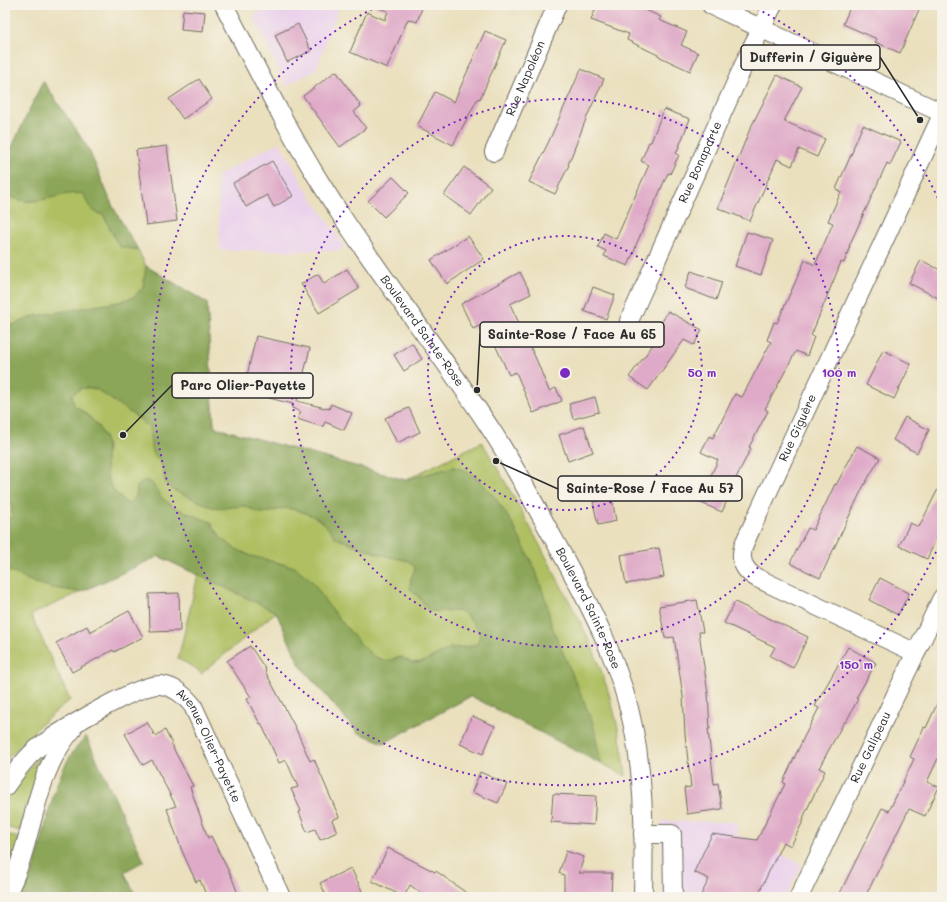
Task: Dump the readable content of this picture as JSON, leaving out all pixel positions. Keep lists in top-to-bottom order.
{
  "streets": {
    "street": [
      "Rue Napoléon",
      "Rue Bonaparte",
      "Boulevard Sainte-Rose",
      "Rue Giguère",
      "Avenue Olier-Payette",
      "Rue Galipeau"
    ]
  },
  "crossings": [
    ["Rue Giguère", "Rue Galipeau"]
  ],
  "places": [
    "Dufferin / Giguère",
    "Sainte-Rose / Face Au 65",
    "Parc Olier-Payette",
    "Sainte-Rose / Face Au 57"
  ],
  "rings": ["50 m", "100 m", "150 m"]
}
